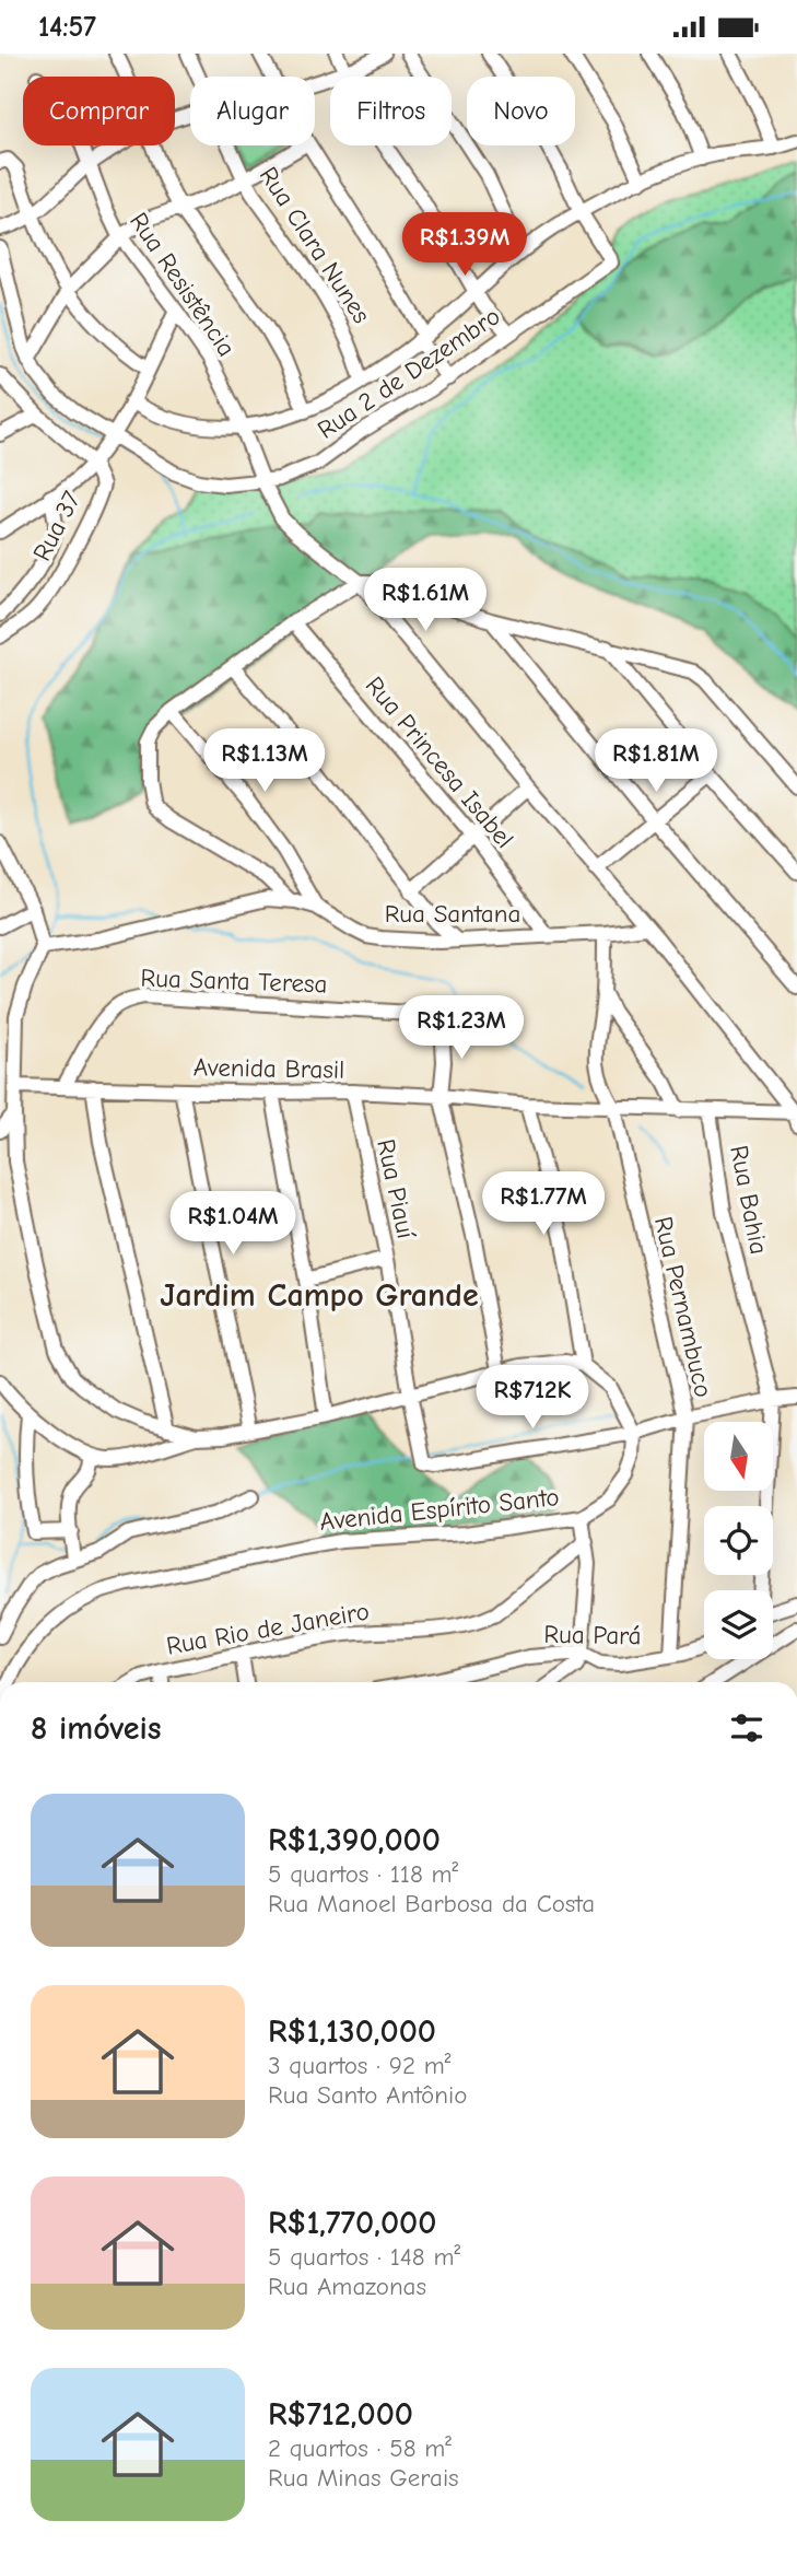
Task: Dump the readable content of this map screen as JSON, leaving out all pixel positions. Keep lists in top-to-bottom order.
{
  "streets": {
    "street": [
      "Rua Clara Nunes",
      "Rua Resistência",
      "Rua 2 de Dezembro",
      "Rua 37",
      "Rua Princesa Isabel",
      "Rua Santana",
      "Rua Santa Teresa",
      "Avenida Brasil",
      "Rua Piauí",
      "Rua Bahia",
      "Rua Pernambuco",
      "Avenida Espírito Santo",
      "Rua Rio de Janeiro",
      "Rua Pará"
    ]
  },
  "crossings": [
    ["Rua Resistência", "Rua 2 de Dezembro"],
    ["Rua Princesa Isabel", "Rua Santana"],
    ["Rua Santana", "Rua Pernambuco"],
    ["Rua Santa Teresa", "Avenida Brasil"],
    ["Avenida Brasil", "Rua Piauí"],
    ["Avenida Brasil", "Rua Bahia"],
    ["Avenida Brasil", "Rua Pernambuco"],
    ["Rua Piauí", "Avenida Espírito Santo"],
    ["Rua Pernambuco", "Rua Pará"]
  ],
  "districts": ["Jardim Campo Grande"],
  "north": "bottom",
  "page": {
    "status": "14:57",
    "chip": [
      "Comprar",
      "Alugar",
      "Filtros",
      "Novo"
    ],
    "price": [
      "R$1.39M",
      "R$1.61M",
      "R$1.13M",
      "R$1.81M",
      "R$1.23M",
      "R$1.77M",
      "R$1.04M",
      "R$712K"
    ],
    "heading": "8 imóveis",
    "list": [
      {
        "name": "R$1,390,000",
        "note": "5 quartos · 118 m² · Rua Manoel Barbosa da Costa"
      },
      {
        "name": "R$1,130,000",
        "note": "3 quartos · 92 m² · Rua Santo Antônio"
      },
      {
        "name": "R$1,770,000",
        "note": "5 quartos · 148 m² · Rua Amazonas"
      },
      {
        "name": "R$712,000",
        "note": "2 quartos · 58 m² · Rua Minas Gerais"
      }
    ]
  }
}
